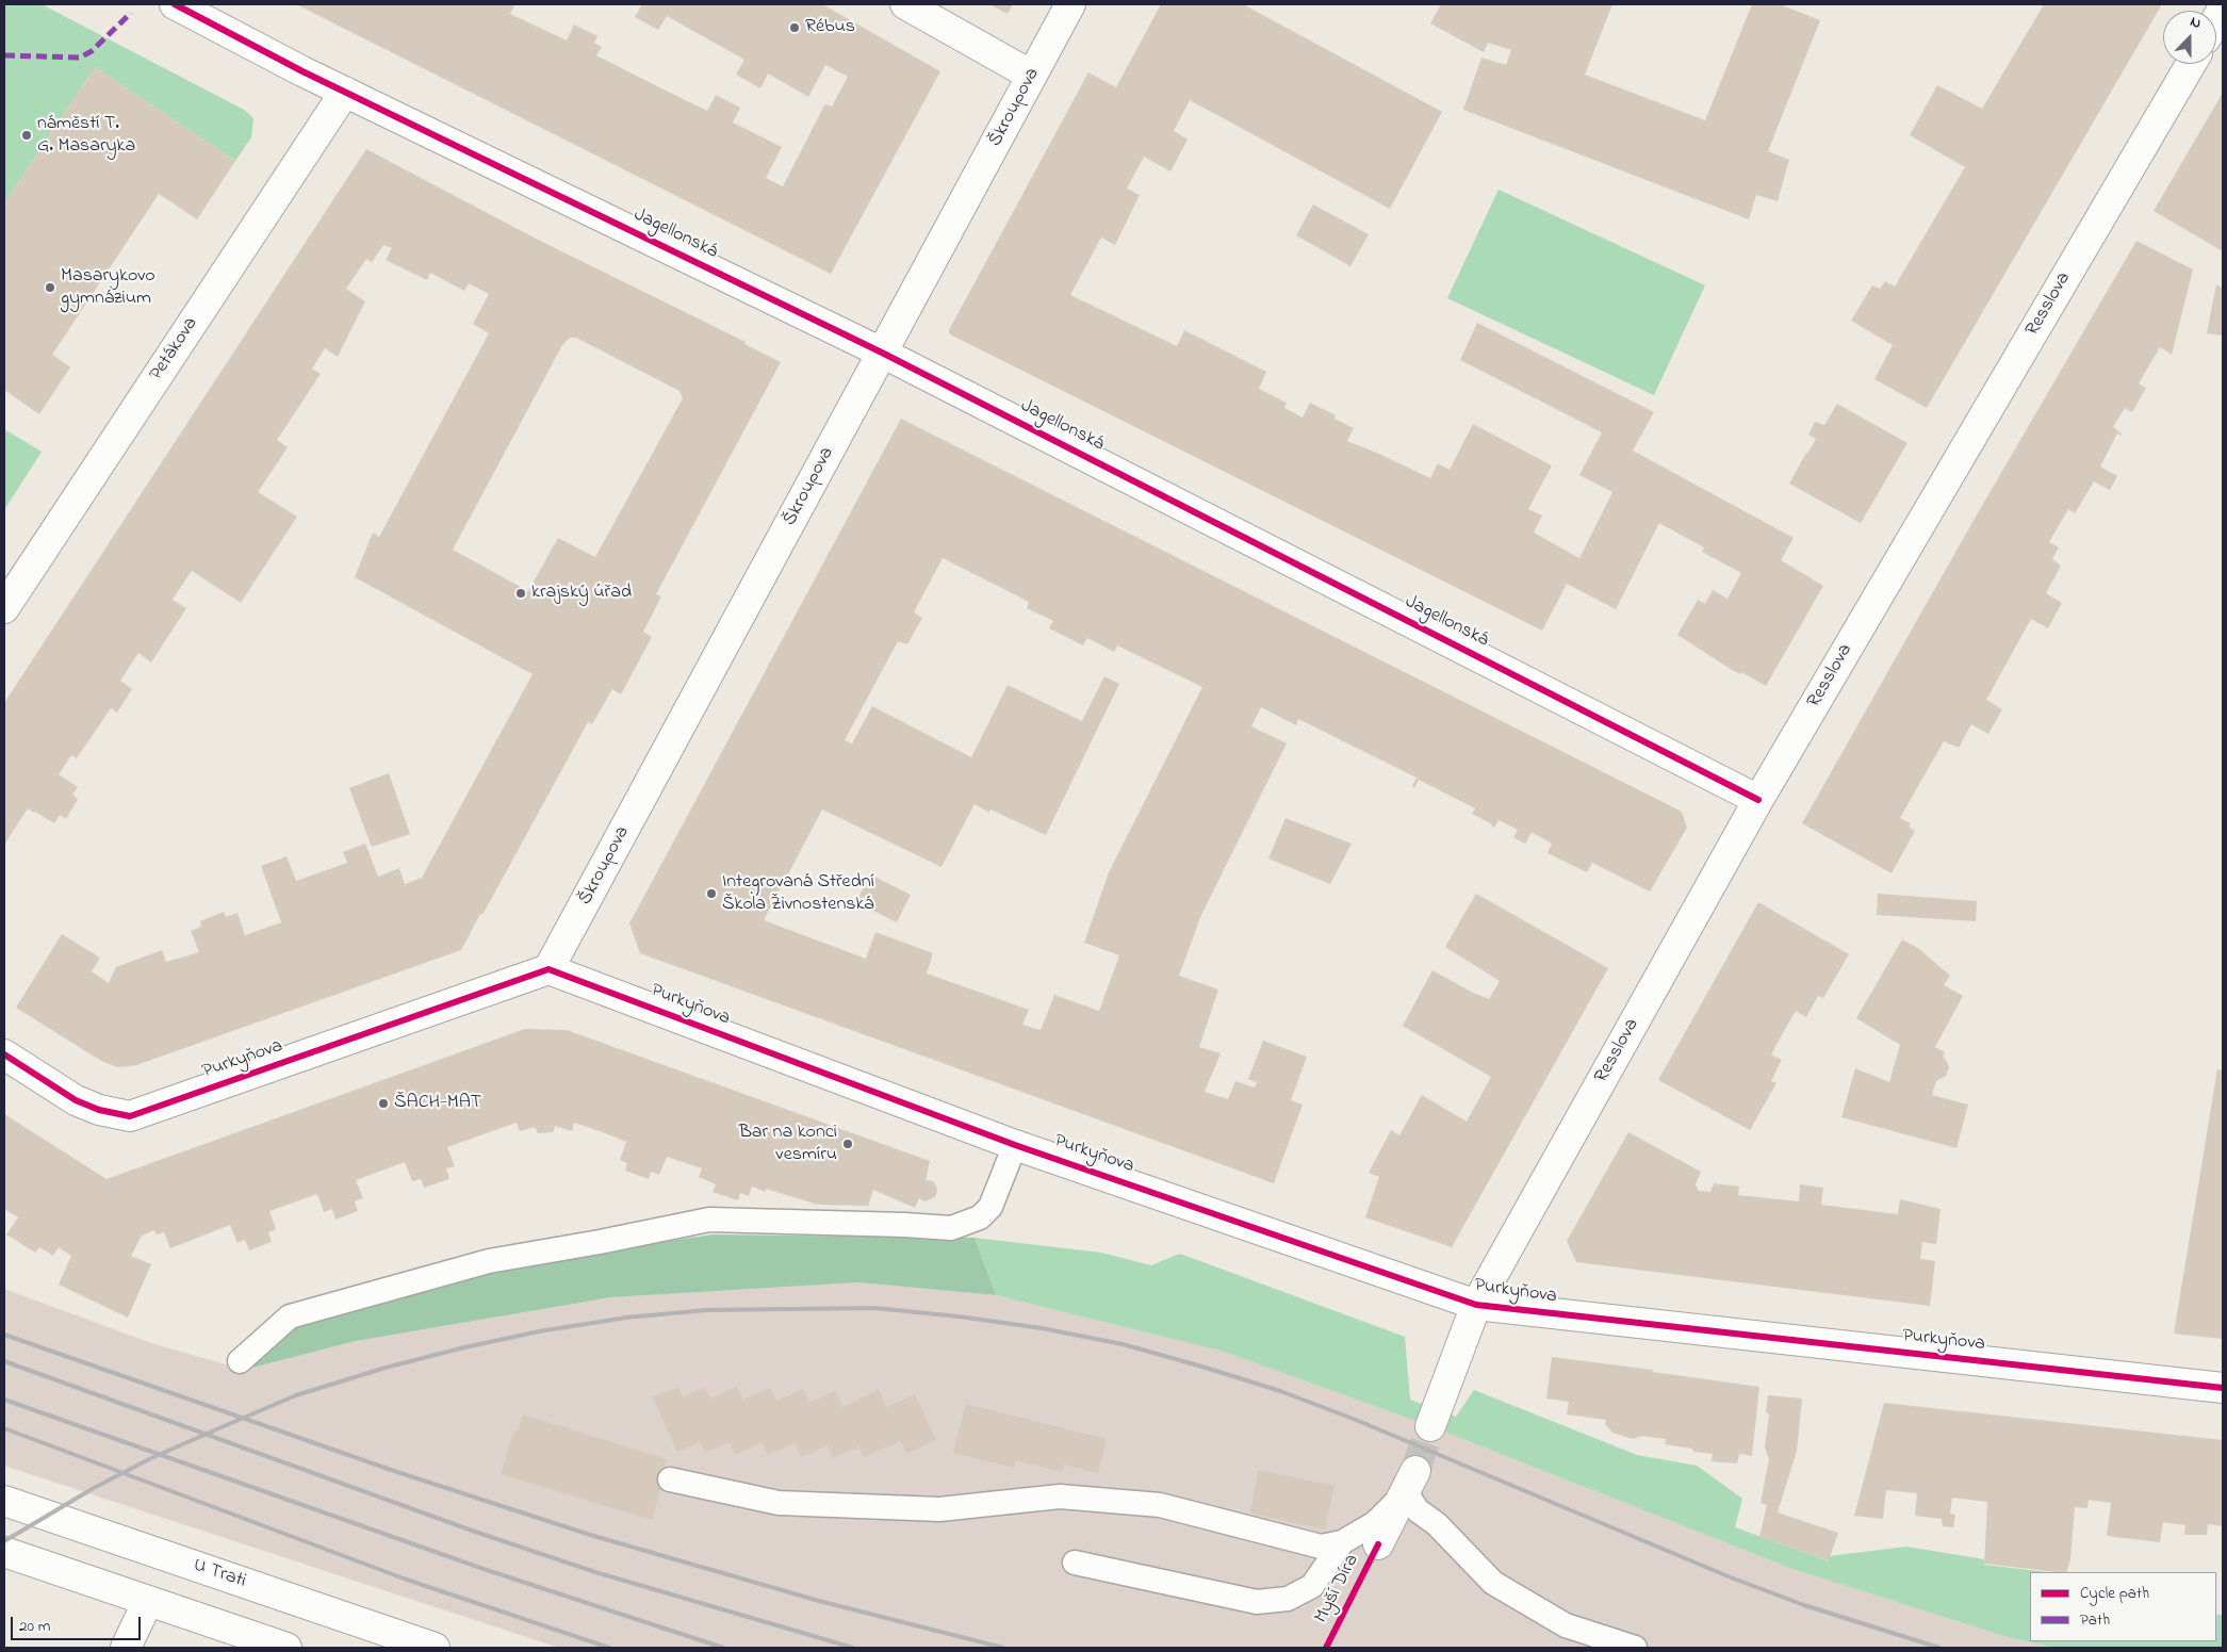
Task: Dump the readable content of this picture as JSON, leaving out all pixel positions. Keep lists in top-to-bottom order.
{
  "streets": {
    "street": [
      "Škroupova",
      "Jagellonská",
      "Resslova",
      "Petákova",
      "Purkyňova",
      "U Trati",
      "Myší Díra"
    ]
  },
  "crossings": [
    ["Škroupova", "Jagellonská"],
    ["Škroupova", "Purkyňova"],
    ["Jagellonská", "Resslova"],
    ["Jagellonská", "Petákova"],
    ["Resslova", "Purkyňova"]
  ],
  "places": [
    "Rébus",
    "náměstí T. G. Masaryka",
    "Masarykovo gymnázium",
    "krajský úřad",
    "Integrovaná Střední Škola Živnostenská",
    "ŠACH-MAT",
    "Bar na konci vesmíru"
  ],
  "legend": ["Cycle path", "Path"],
  "scale_bar": "20 m",
  "north": "top"
}
